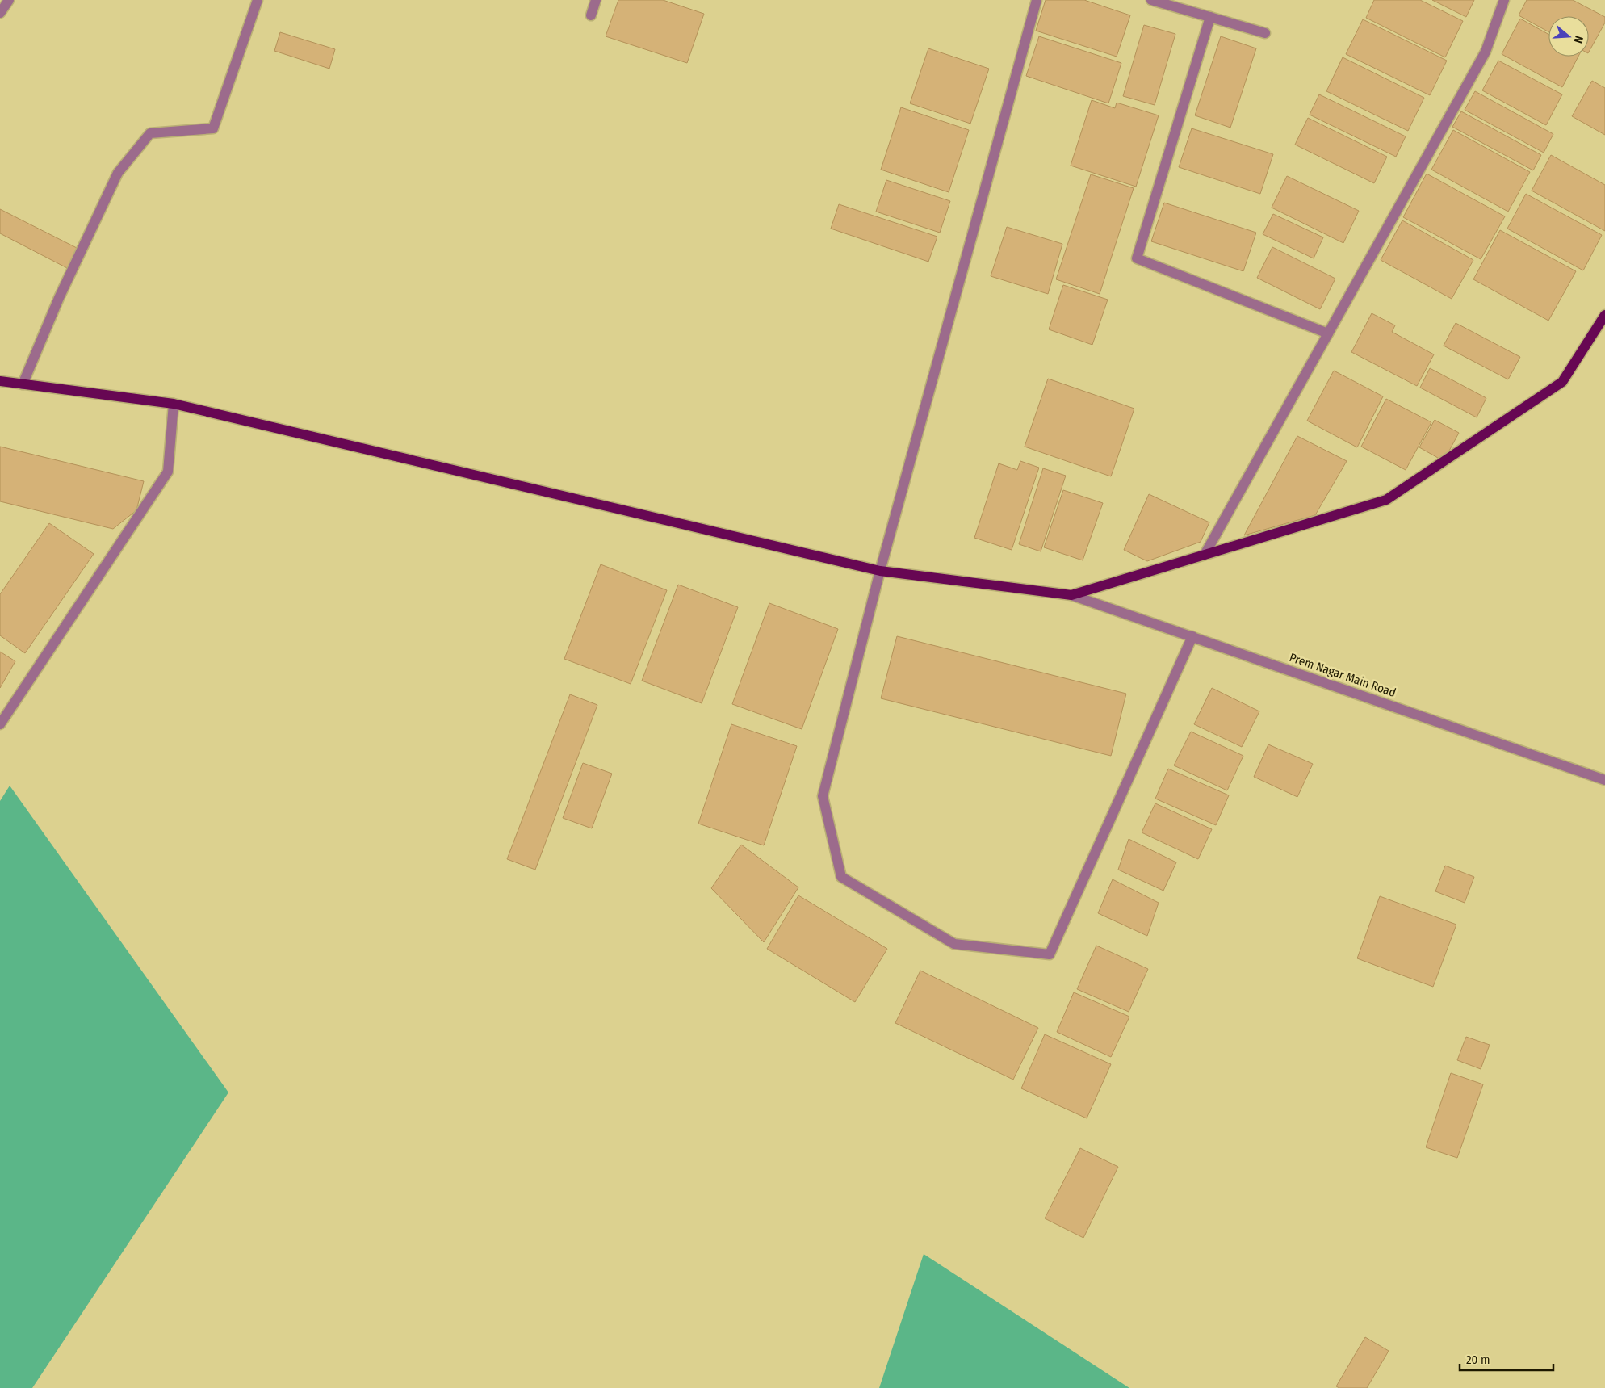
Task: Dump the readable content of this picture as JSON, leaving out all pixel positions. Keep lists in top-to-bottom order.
{
  "streets": {
    "street": ["Prem Nagar Main Road"]
  },
  "scale_bar": "20 m",
  "north": "right"
}
